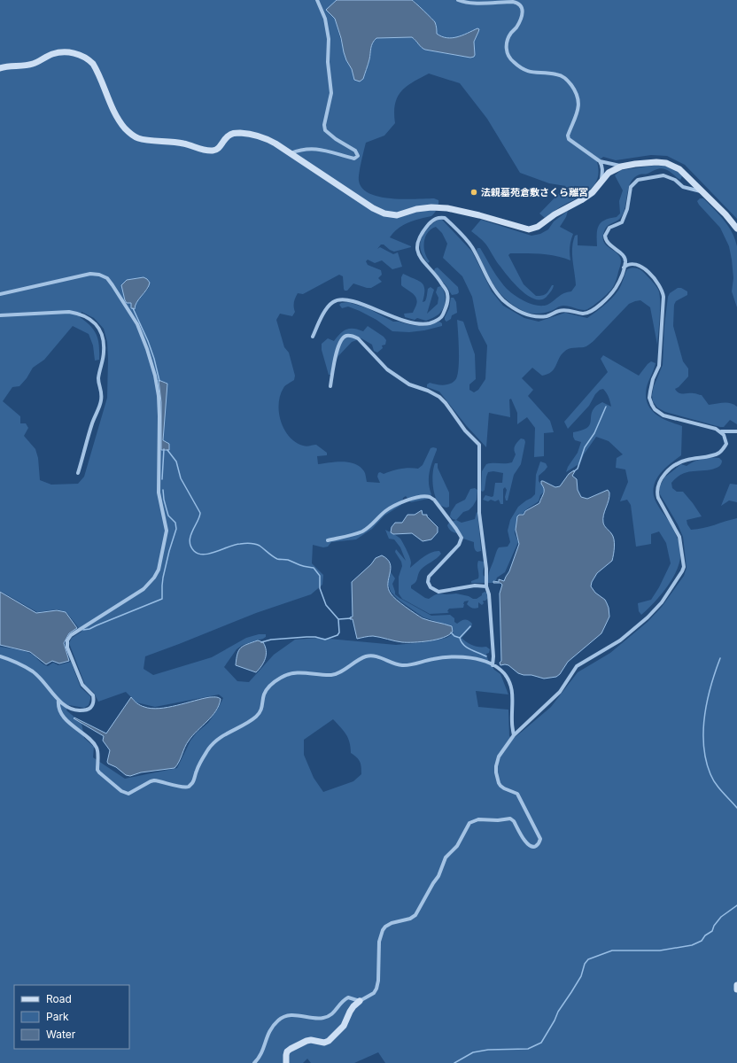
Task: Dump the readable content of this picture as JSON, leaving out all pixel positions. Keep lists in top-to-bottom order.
{
  "places": ["法親墓苑倉敷さくら離宮"],
  "legend": ["Road", "Park", "Water"]
}
